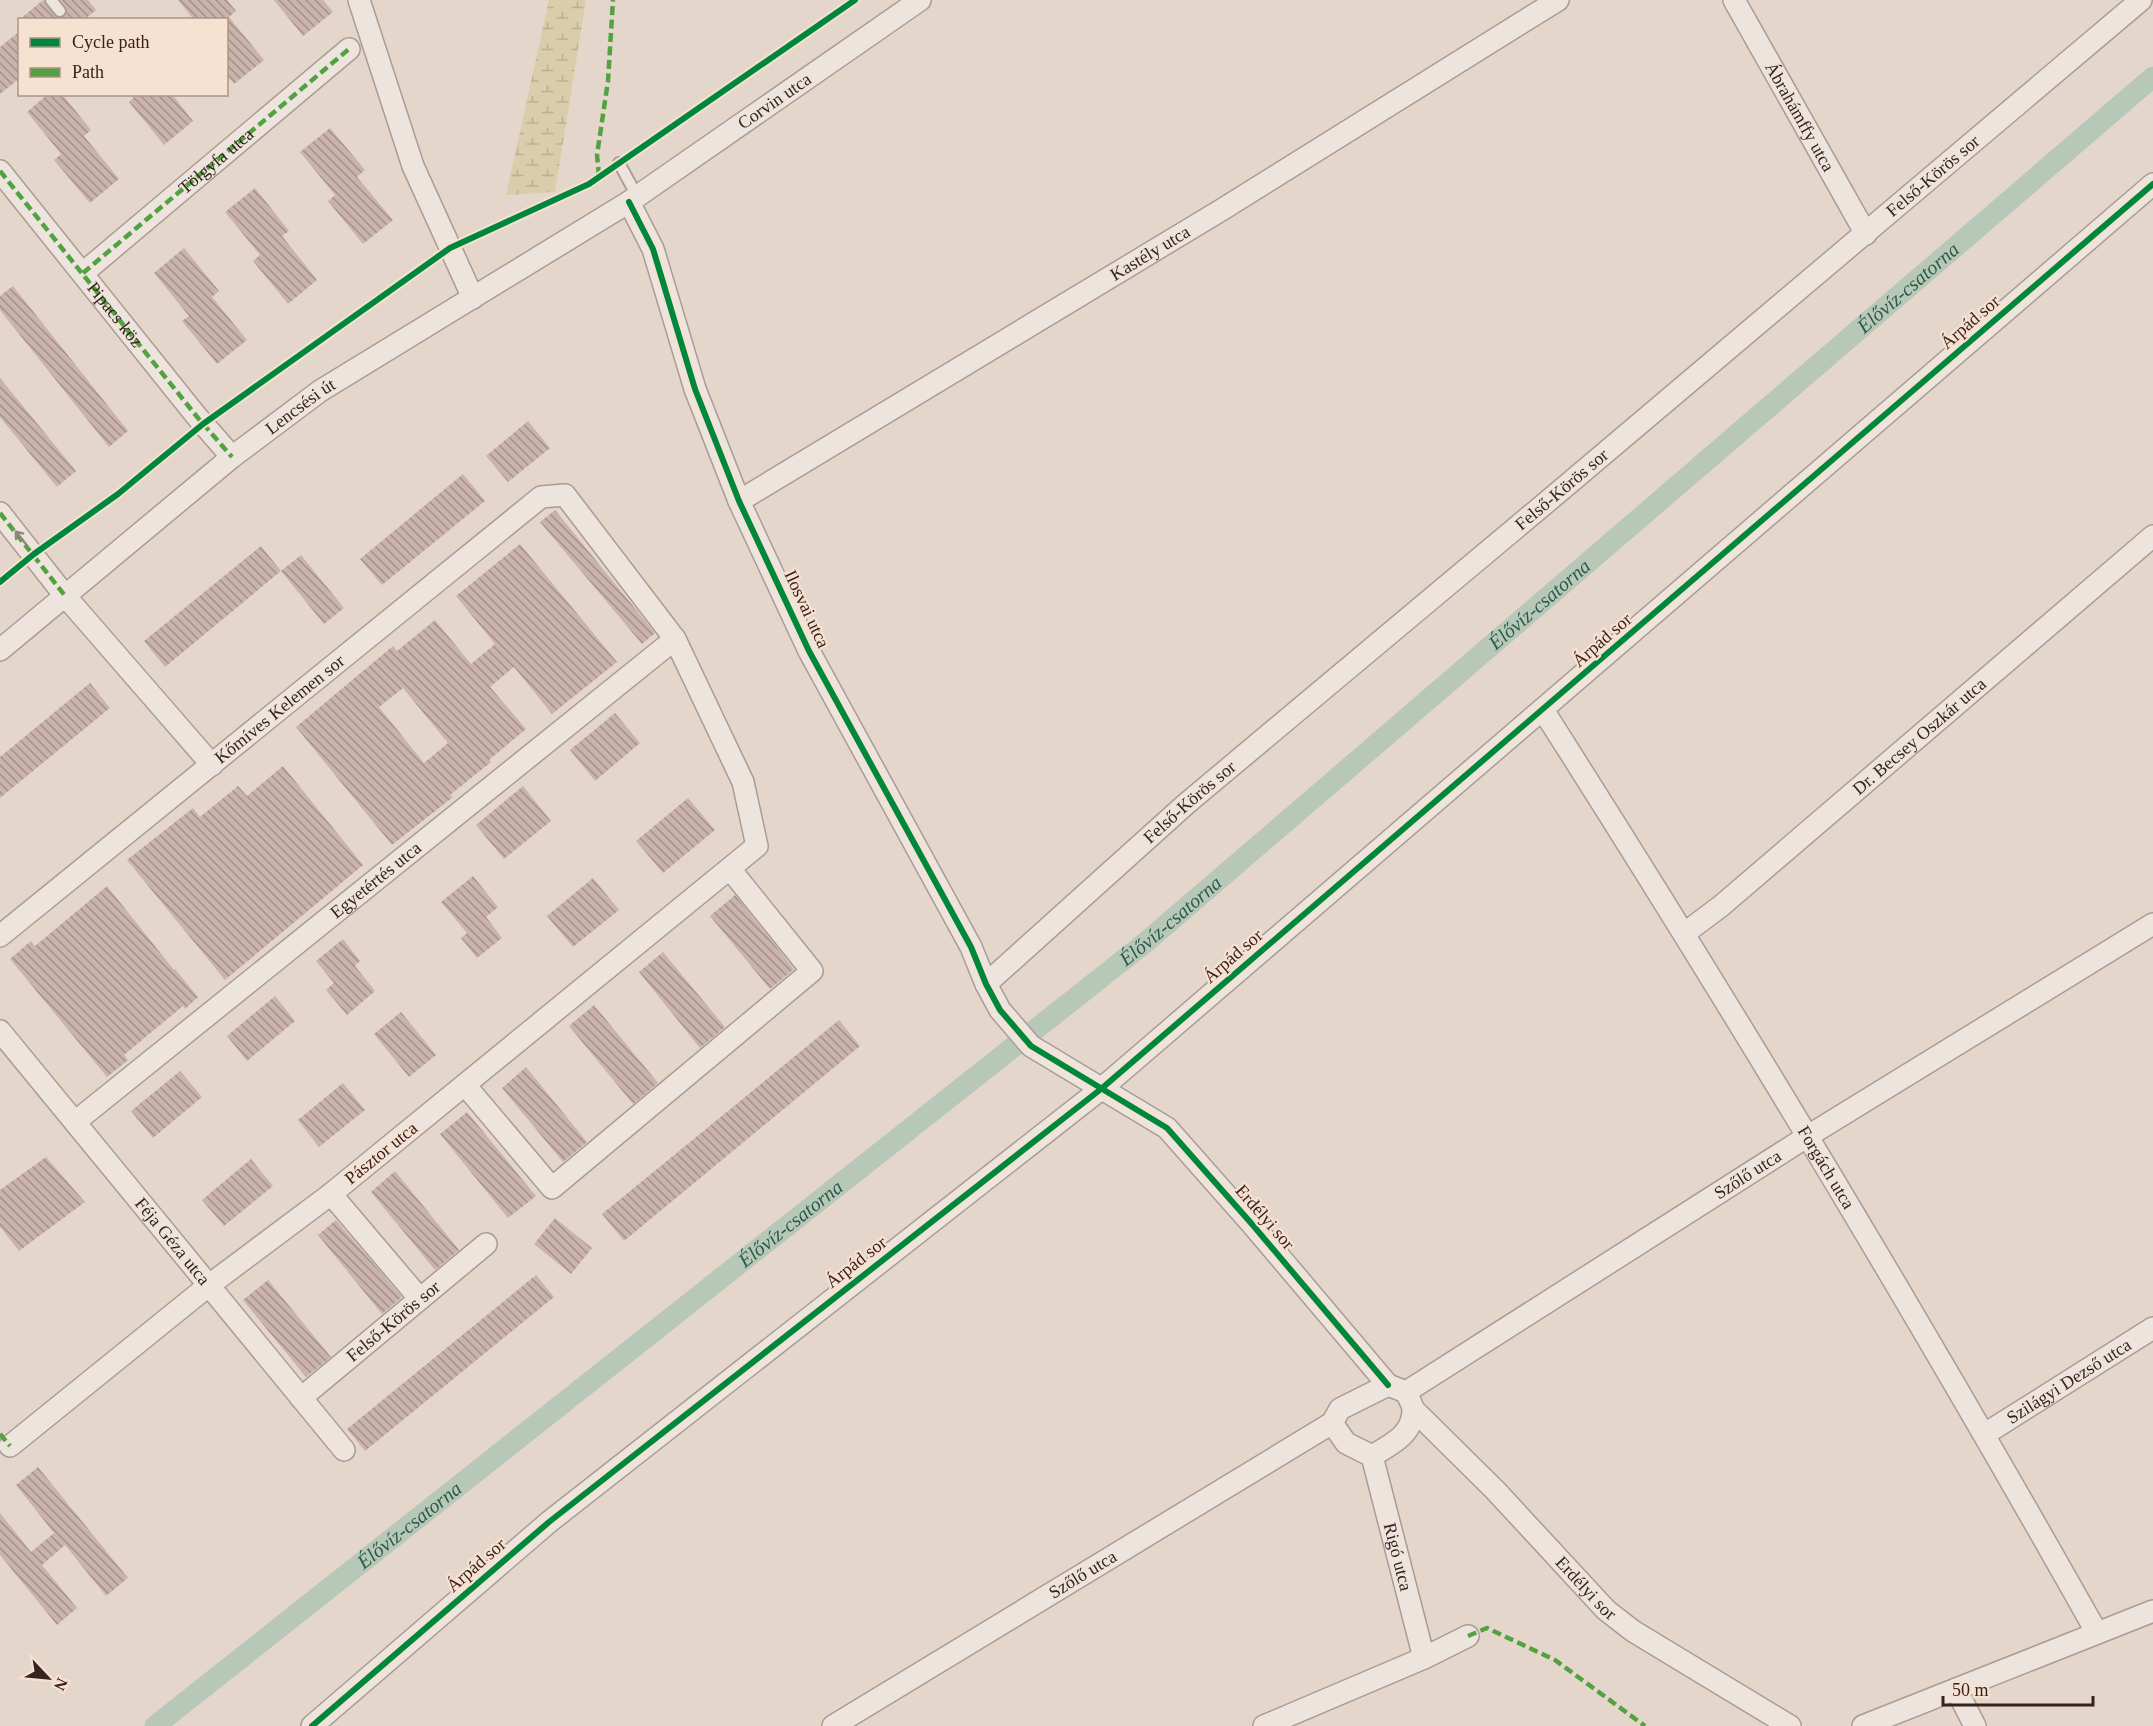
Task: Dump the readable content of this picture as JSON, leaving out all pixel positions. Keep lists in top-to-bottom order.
{
  "streets": {
    "street": [
      "Corvin utca",
      "Ábrahámffy utca",
      "Tölgyfa utca",
      "Felső-Körös sor",
      "Kastély utca",
      "Pipacs köz",
      "Árpád sor",
      "Lencsési út",
      "Ilosvai utca",
      "Kőmíves Kelemen sor",
      "Dr. Becsey Oszkár utca",
      "Egyetértés utca",
      "Pásztor utca",
      "Forgách utca",
      "Szőlő utca",
      "Erdélyi sor",
      "Féja Géza utca",
      "Szilágyi Dezső utca",
      "Rigó utca"
    ]
  },
  "crossings": [
    ["Corvin utca", "Lencsési út"],
    ["Corvin utca", "Ilosvai utca"],
    ["Ábrahámffy utca", "Felső-Körös sor"],
    ["Tölgyfa utca", "Pipacs köz"],
    ["Felső-Körös sor", "Ilosvai utca"],
    ["Felső-Körös sor", "Féja Géza utca"],
    ["Kastély utca", "Ilosvai utca"],
    ["Pipacs köz", "Lencsési út"],
    ["Árpád sor", "Forgách utca"],
    ["Árpád sor", "Erdélyi sor"],
    ["Lencsési út", "Ilosvai utca"],
    ["Ilosvai utca", "Erdélyi sor"],
    ["Kőmíves Kelemen sor", "Egyetértés utca"],
    ["Kőmíves Kelemen sor", "Pásztor utca"],
    ["Dr. Becsey Oszkár utca", "Forgách utca"],
    ["Egyetértés utca", "Pásztor utca"],
    ["Egyetértés utca", "Féja Géza utca"],
    ["Pásztor utca", "Féja Géza utca"],
    ["Forgách utca", "Szőlő utca"],
    ["Forgách utca", "Szilágyi Dezső utca"],
    ["Szőlő utca", "Erdélyi sor"]
  ],
  "water": ["Élővíz-csatorna"],
  "legend": ["Cycle path", "Path"],
  "scale_bar": "50 m",
  "north": "bottom right"
}
